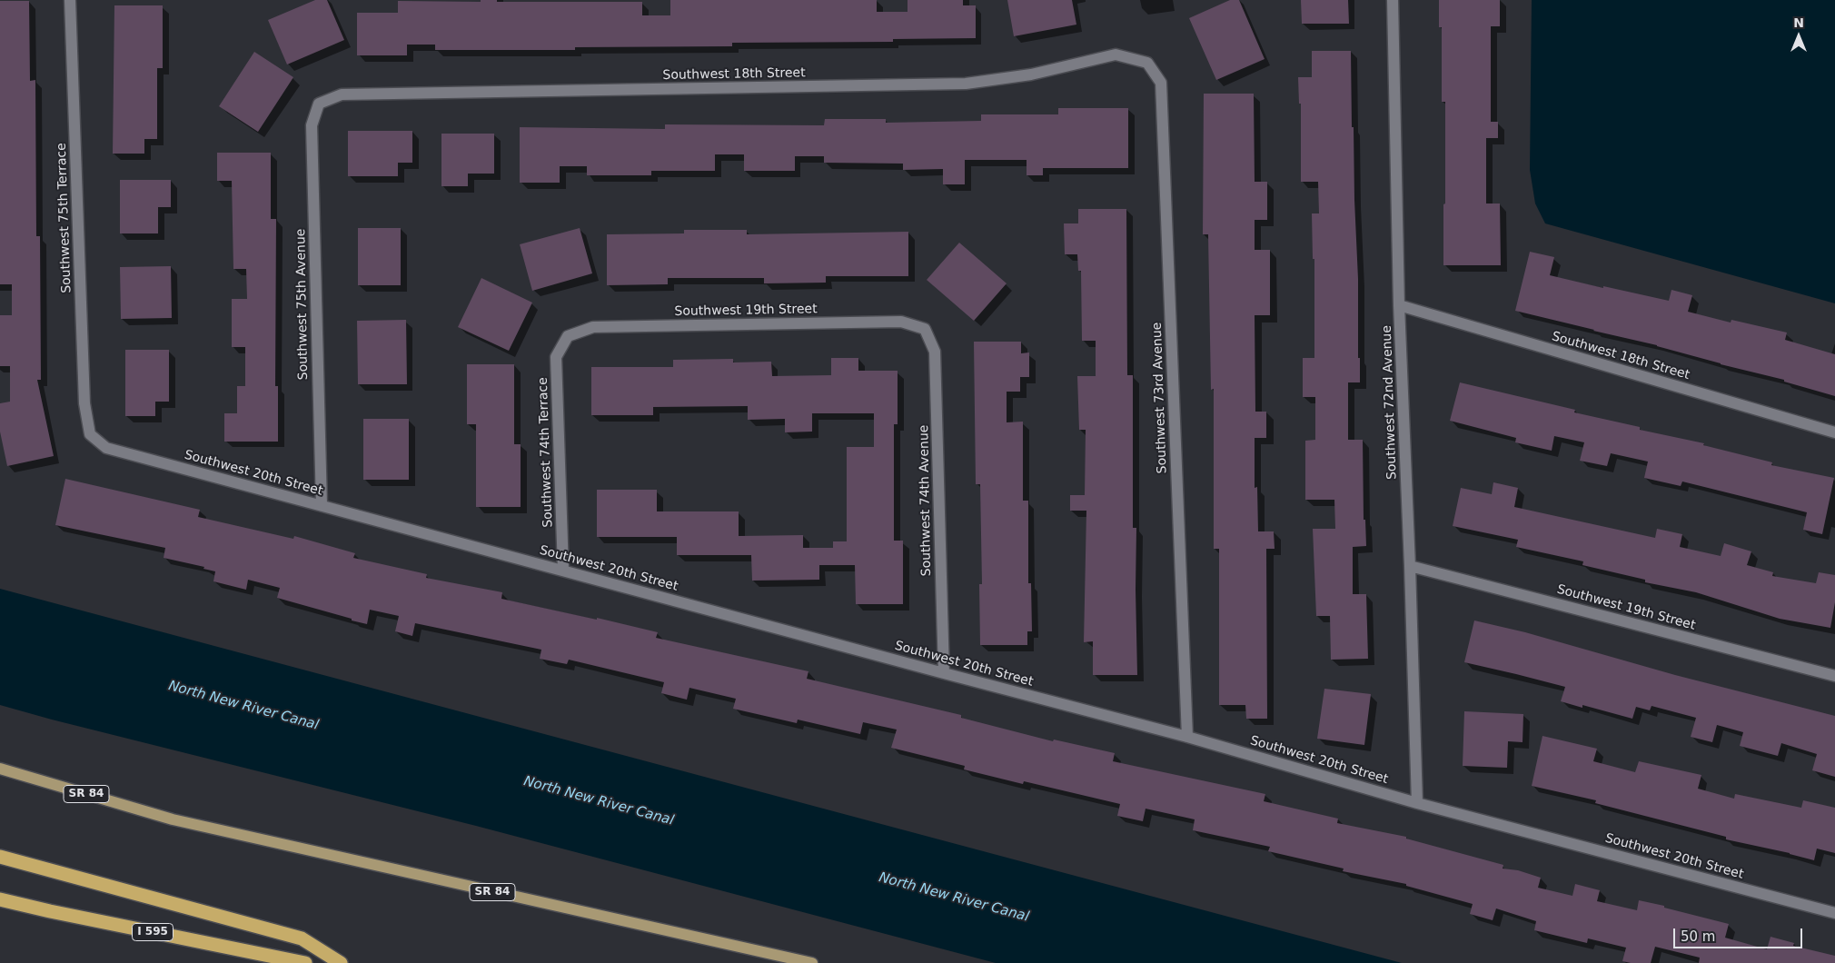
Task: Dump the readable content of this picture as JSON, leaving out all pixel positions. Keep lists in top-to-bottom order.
{
  "streets": {
    "highway": ["I 595"],
    "main road": ["SR 84"],
    "street": [
      "Southwest 18th Street",
      "Southwest 75th Terrace",
      "Southwest 75th Avenue",
      "Southwest 19th Street",
      "Southwest 73rd Avenue",
      "Southwest 72nd Avenue",
      "Southwest 74th Terrace",
      "Southwest 20th Street",
      "Southwest 74th Avenue"
    ]
  },
  "crossings": [
    ["Southwest 18th Street", "Southwest 75th Avenue"],
    ["Southwest 18th Street", "Southwest 73rd Avenue"],
    ["Southwest 18th Street", "Southwest 72nd Avenue"],
    ["Southwest 75th Terrace", "Southwest 20th Street"],
    ["Southwest 75th Avenue", "Southwest 20th Street"],
    ["Southwest 19th Street", "Southwest 72nd Avenue"],
    ["Southwest 19th Street", "Southwest 74th Terrace"],
    ["Southwest 19th Street", "Southwest 74th Avenue"],
    ["Southwest 73rd Avenue", "Southwest 20th Street"],
    ["Southwest 72nd Avenue", "Southwest 20th Street"],
    ["Southwest 74th Terrace", "Southwest 20th Street"],
    ["Southwest 20th Street", "Southwest 74th Avenue"]
  ],
  "water": ["North New River Canal"],
  "scale_bar": "50 m",
  "north": "top"
}
